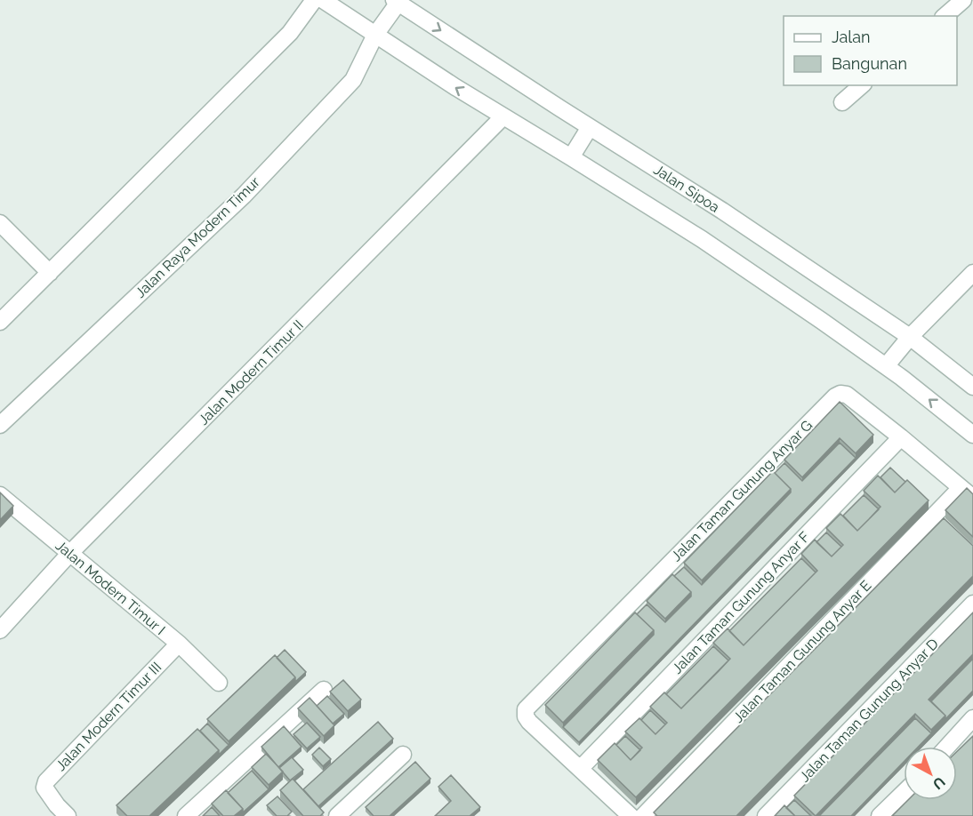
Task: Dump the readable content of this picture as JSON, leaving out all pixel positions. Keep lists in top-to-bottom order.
{
  "streets": {
    "street": [
      "Jalan Sipoa",
      "Jalan Raya Modern Timur",
      "Jalan Modern Timur II",
      "Jalan Taman Gunung Anyar G",
      "Jalan Modern Timur I",
      "Jalan Taman Gunung Anyar F",
      "Jalan Taman Gunung Anyar E",
      "Jalan Taman Gunung Anyar D",
      "Jalan Modern Timur III"
    ]
  },
  "crossings": [
    ["Jalan Sipoa", "Jalan Raya Modern Timur"],
    ["Jalan Modern Timur II", "Jalan Modern Timur I"],
    ["Jalan Taman Gunung Anyar G", "Jalan Taman Gunung Anyar F"],
    ["Jalan Taman Gunung Anyar G", "Jalan Taman Gunung Anyar E"],
    ["Jalan Modern Timur I", "Jalan Modern Timur III"]
  ],
  "legend": ["Jalan", "Bangunan"],
  "north": "bottom right"
}
